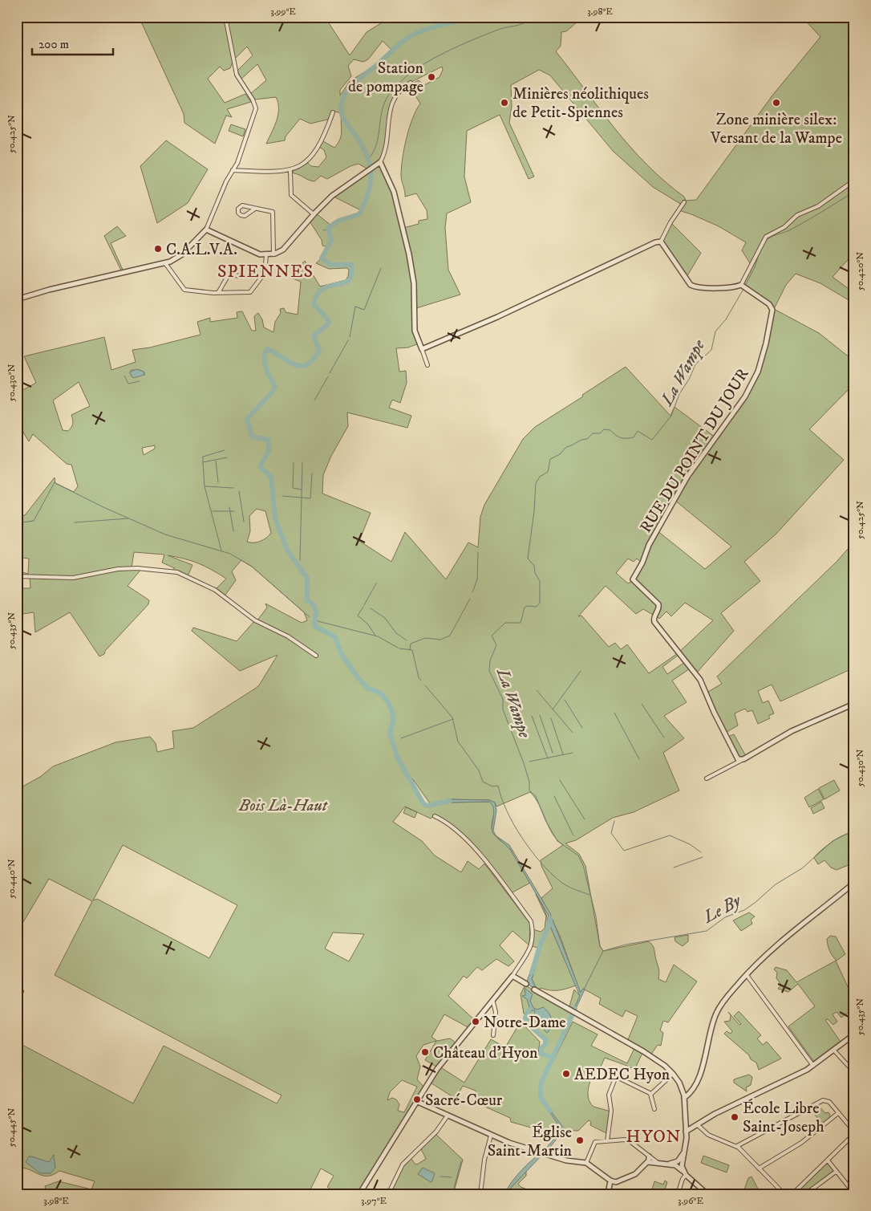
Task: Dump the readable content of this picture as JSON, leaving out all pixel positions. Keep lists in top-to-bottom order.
{
  "streets": {
    "street": ["RUE DU POINT DU JOUR"]
  },
  "districts": ["SPIENNES", "HYON"],
  "water": ["La Wampe", "Le By"],
  "parks": ["Bois Là-Haut"],
  "places": [
    "Station de pompage",
    "Minières néolithiques de Petit-Spiennes",
    "Zone minière silex: Versant de la Wampe",
    "C.A.L.V.A.",
    "Notre-Dame",
    "Château d'Hyon",
    "AEDEC Hyon",
    "Sacré-Cœur",
    "École Libre Saint-Joseph",
    "Église Saint-Martin"
  ],
  "scale_bar": "200 m",
  "coordinates": [
    "3.99°E",
    "3.98°E",
    "50.425°N",
    "50.420°N",
    "50.430°N",
    "50.435°N",
    "50.440°N",
    "50.445°N",
    "3.97°E",
    "3.96°E"
  ]
}
